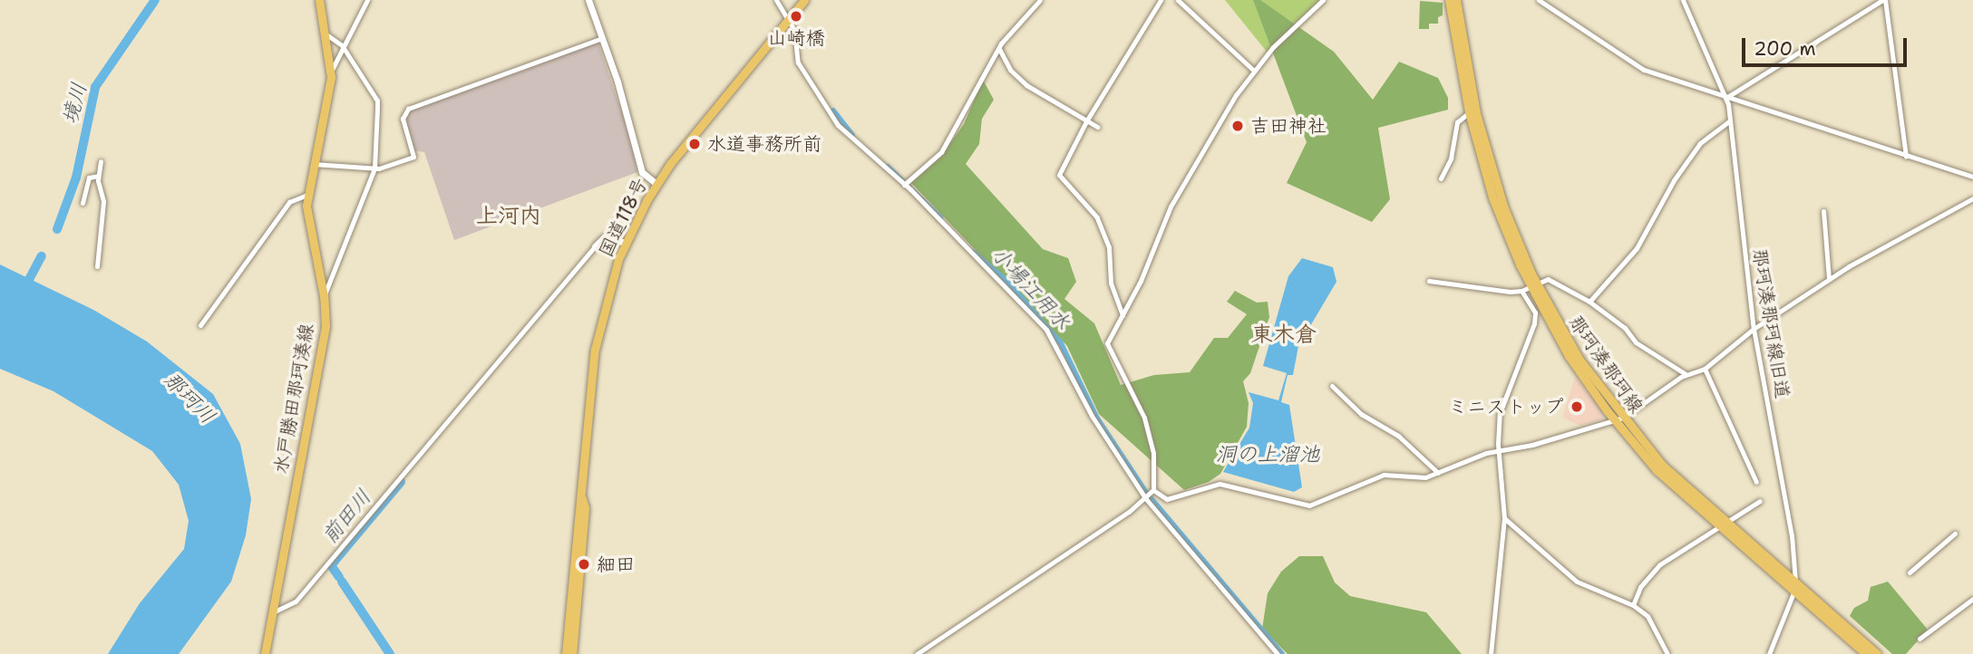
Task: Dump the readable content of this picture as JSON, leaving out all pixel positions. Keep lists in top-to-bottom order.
{
  "streets": {
    "main road": ["国道118号", "那珂湊那珂線", "水戸勝田那珂湊線"],
    "street": ["那珂湊那珂線旧道"]
  },
  "crossings": [
    ["那珂湊那珂線旧道", "那珂湊那珂線"]
  ],
  "districts": ["上河内", "東木倉"],
  "water": [
    "境川",
    "小場江用水",
    "那珂川",
    "洞の上溜池",
    "前田川"
  ],
  "places": [
    "山崎橋",
    "吉田神社",
    "水道事務所前",
    "ミニストップ",
    "細田"
  ],
  "scale_bar": "200 m"
}
